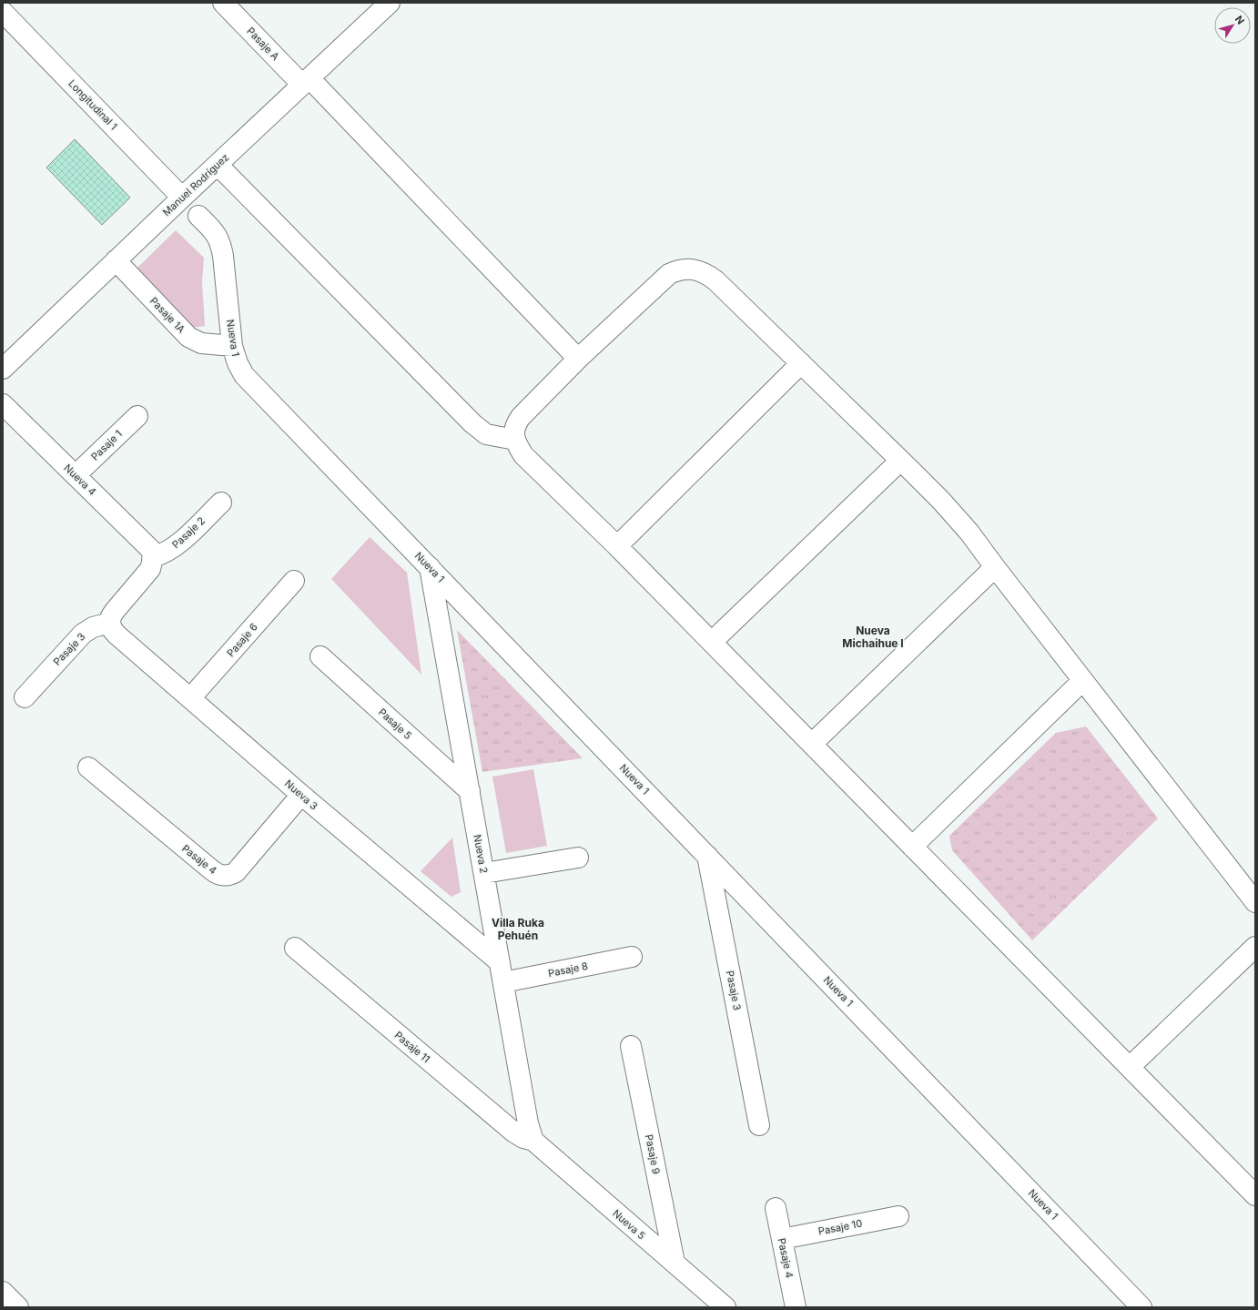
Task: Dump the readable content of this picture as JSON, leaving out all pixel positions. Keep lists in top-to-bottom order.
{
  "streets": {
    "street": [
      "Pasaje A",
      "Longitudinal 1",
      "Manuel Rodríguez",
      "Pasaje 1A",
      "Nueva 1",
      "Pasaje 1",
      "Nueva 4",
      "Pasaje 2",
      "Pasaje 6",
      "Pasaje 3",
      "Pasaje 5",
      "Nueva 3",
      "Nueva 2",
      "Pasaje 4",
      "Pasaje 8",
      "Pasaje 11",
      "Pasaje 9",
      "Nueva 5",
      "Pasaje 10"
    ]
  },
  "crossings": [
    ["Pasaje A", "Manuel Rodríguez"],
    ["Longitudinal 1", "Manuel Rodríguez"],
    ["Manuel Rodríguez", "Pasaje 1A"],
    ["Pasaje 1A", "Nueva 1"],
    ["Nueva 1", "Pasaje 3"],
    ["Nueva 1", "Nueva 2"],
    ["Pasaje 1", "Nueva 4"],
    ["Nueva 4", "Pasaje 2"],
    ["Pasaje 6", "Nueva 3"],
    ["Pasaje 3", "Nueva 3"],
    ["Pasaje 5", "Nueva 2"],
    ["Nueva 3", "Nueva 2"],
    ["Nueva 3", "Pasaje 4"],
    ["Nueva 2", "Pasaje 8"],
    ["Nueva 2", "Pasaje 11"],
    ["Nueva 2", "Nueva 5"],
    ["Pasaje 4", "Pasaje 10"],
    ["Pasaje 11", "Nueva 5"],
    ["Pasaje 9", "Nueva 5"]
  ],
  "districts": ["Nueva Michaihue I", "Villa Ruka Pehuén"],
  "north": "top right"
}
